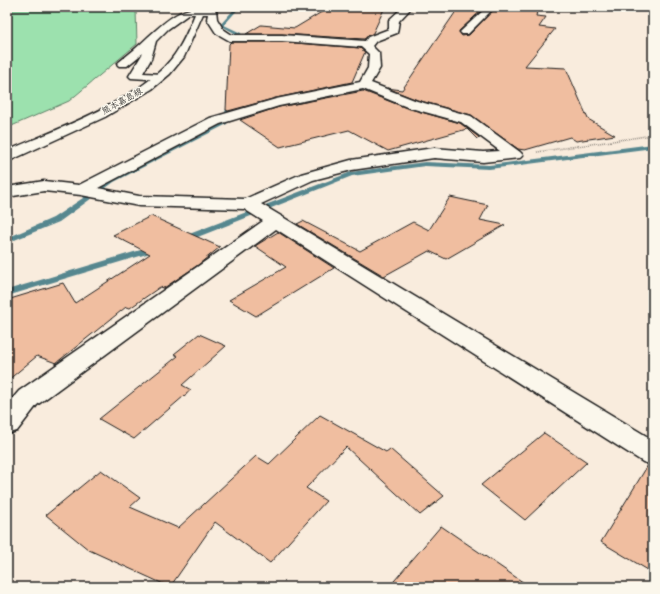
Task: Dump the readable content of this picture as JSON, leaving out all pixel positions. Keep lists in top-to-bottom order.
{
  "streets": {
    "street": ["熊本嘉島線"]
  }
}
